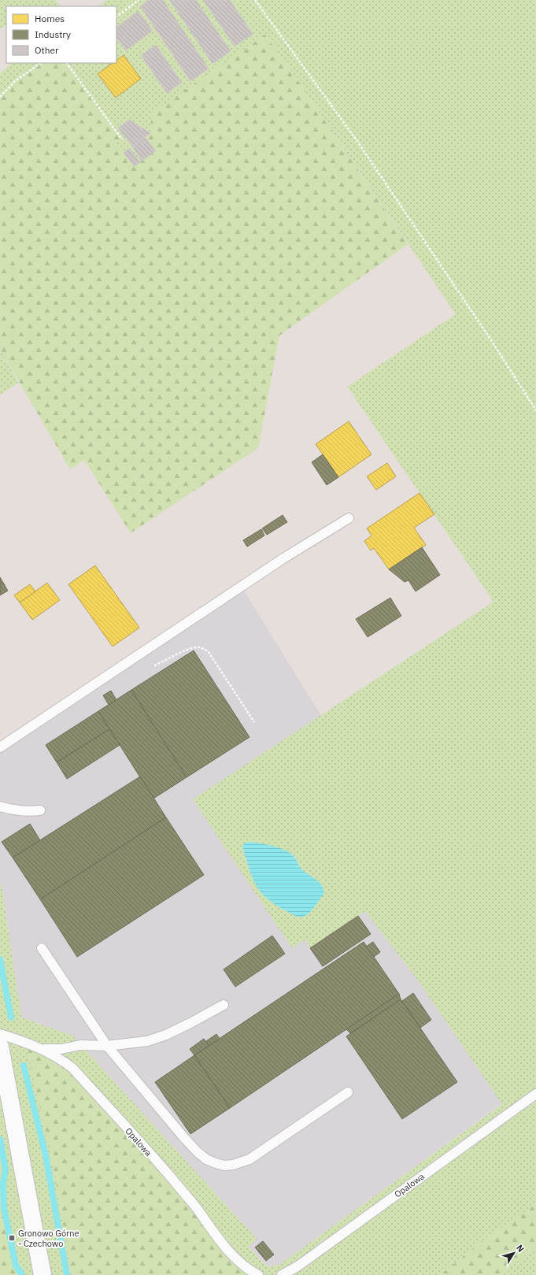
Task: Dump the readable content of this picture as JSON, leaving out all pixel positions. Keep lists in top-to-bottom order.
{
  "streets": {
    "lane": ["Opalowa"]
  },
  "places": {
    "transit": ["Gronowo Górne - Czechowo"]
  },
  "legend": ["Homes", "Industry", "Other"],
  "north": "top right"
}
